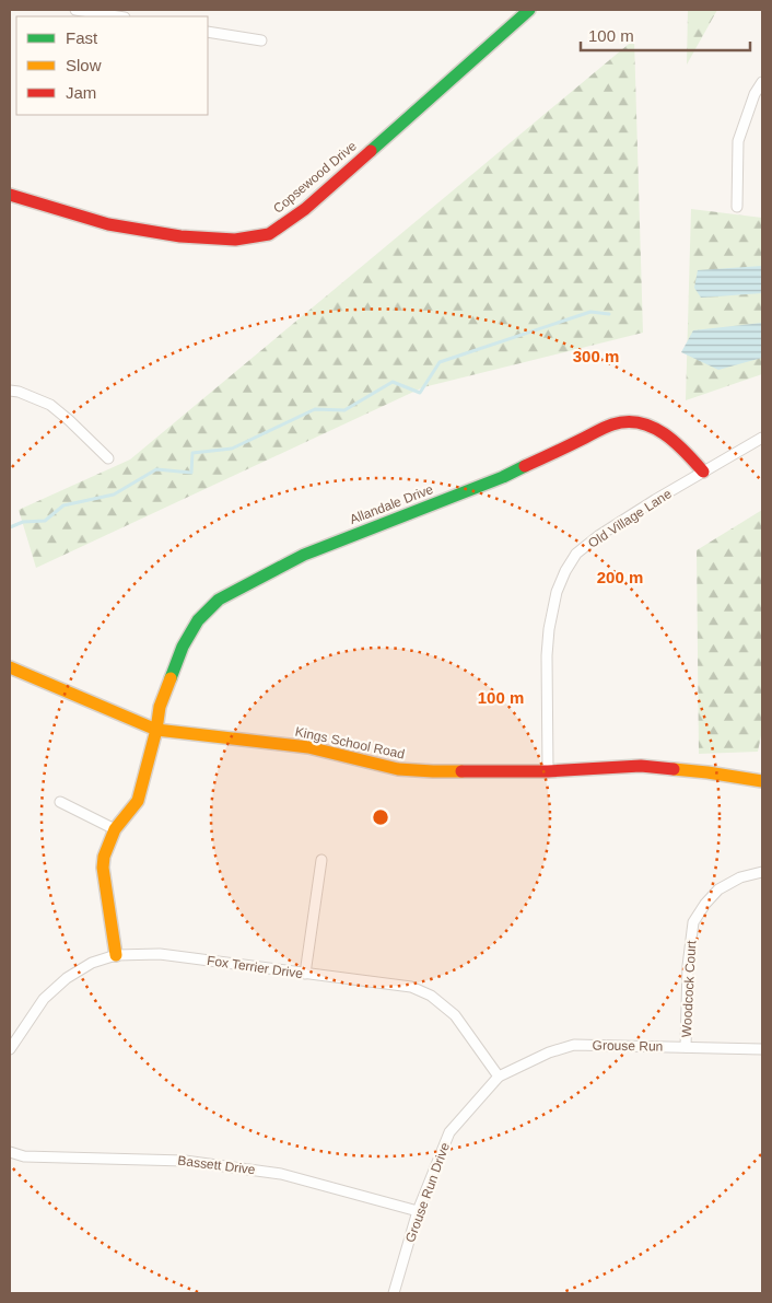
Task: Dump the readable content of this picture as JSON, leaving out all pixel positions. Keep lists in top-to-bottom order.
{
  "streets": {
    "street": [
      "Copsewood Drive",
      "Allandale Drive",
      "Old Village Lane",
      "Kings School Road",
      "Fox Terrier Drive",
      "Woodcock Court",
      "Grouse Run",
      "Bassett Drive",
      "Grouse Run Drive"
    ]
  },
  "crossings": [
    ["Allandale Drive", "Old Village Lane"],
    ["Allandale Drive", "Kings School Road"],
    ["Allandale Drive", "Fox Terrier Drive"],
    ["Old Village Lane", "Kings School Road"],
    ["Fox Terrier Drive", "Grouse Run"],
    ["Fox Terrier Drive", "Grouse Run Drive"],
    ["Woodcock Court", "Grouse Run"],
    ["Grouse Run", "Grouse Run Drive"],
    ["Bassett Drive", "Grouse Run Drive"]
  ],
  "legend": ["Fast", "Slow", "Jam"],
  "scale_bar": "100 m",
  "rings": ["300 m", "200 m", "100 m"]
}
